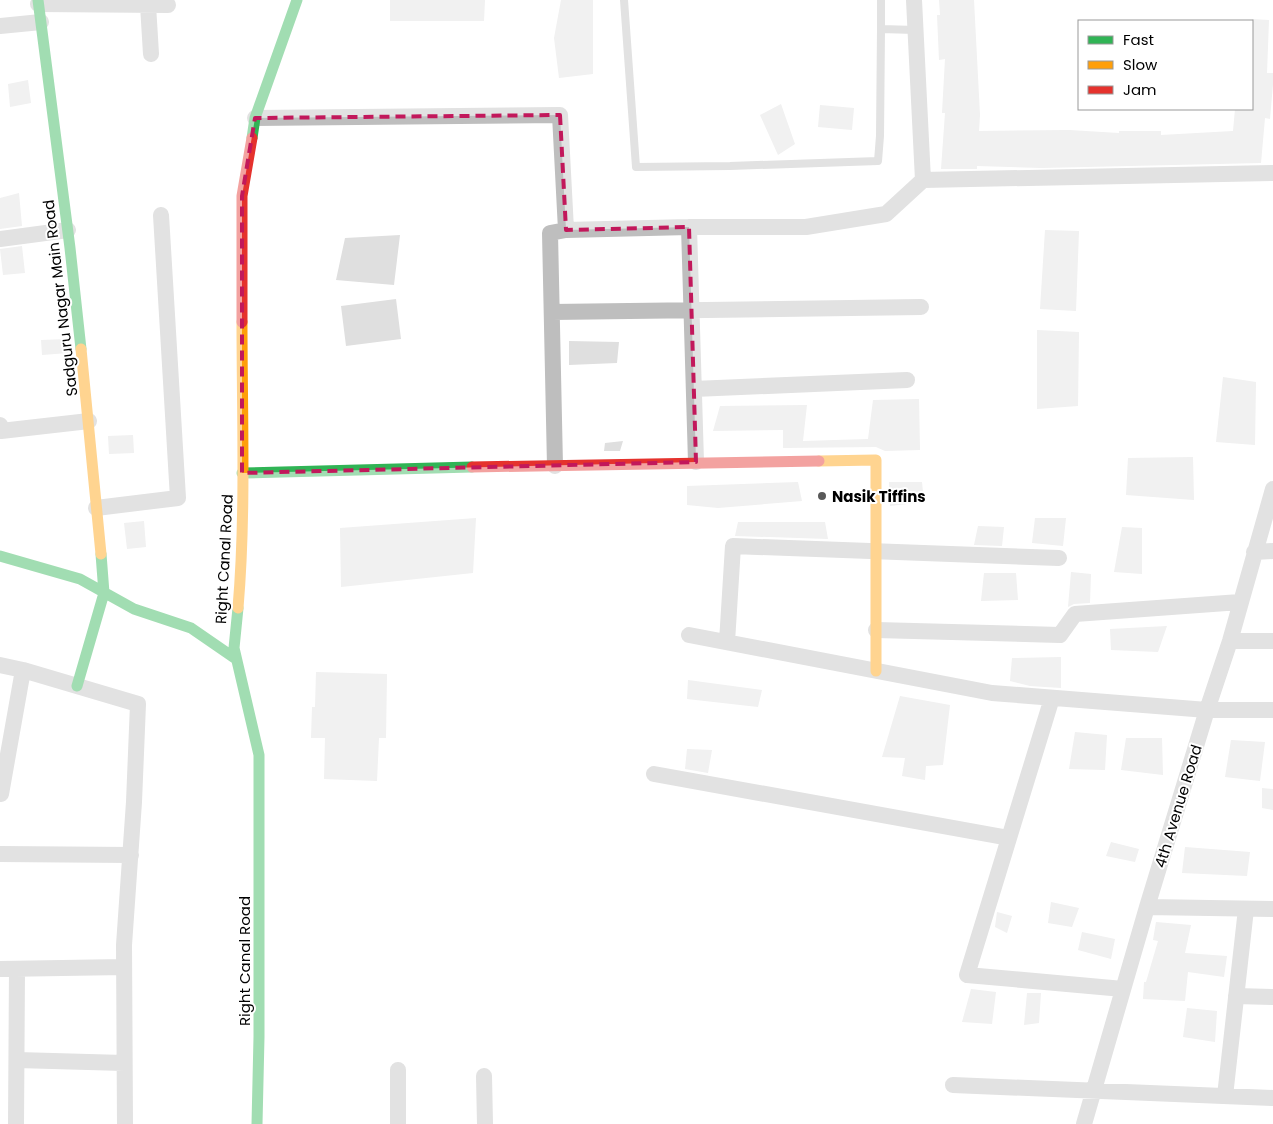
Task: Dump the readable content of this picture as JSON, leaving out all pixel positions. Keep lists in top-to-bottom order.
{
  "streets": {
    "street": ["Sadguru Nagar Main Road", "Right Canal Road", "4th Avenue Road"]
  },
  "places": ["Nasik Tiffins"],
  "legend": ["Fast", "Slow", "Jam"]
}
